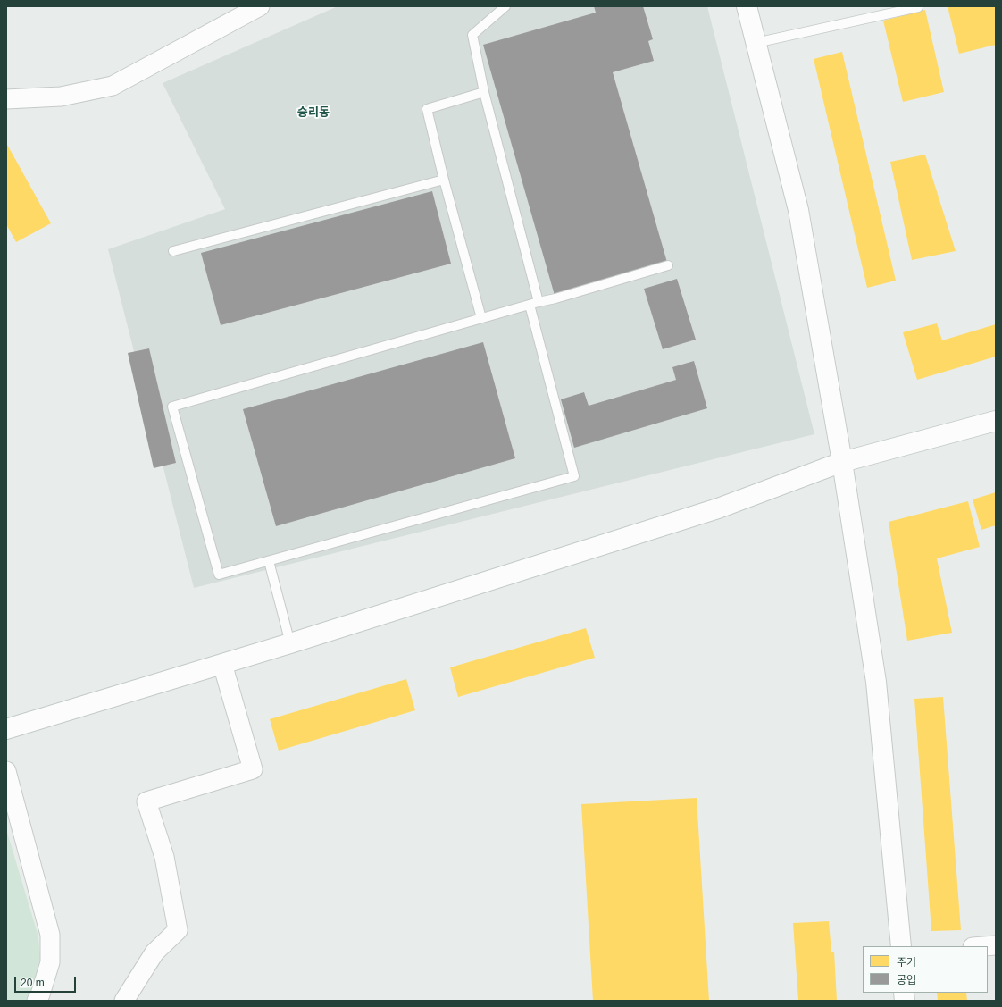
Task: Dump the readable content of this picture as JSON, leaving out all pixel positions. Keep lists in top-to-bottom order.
{
  "districts": ["승리동"],
  "legend": ["주거", "공업"],
  "scale_bar": "20 m"
}
